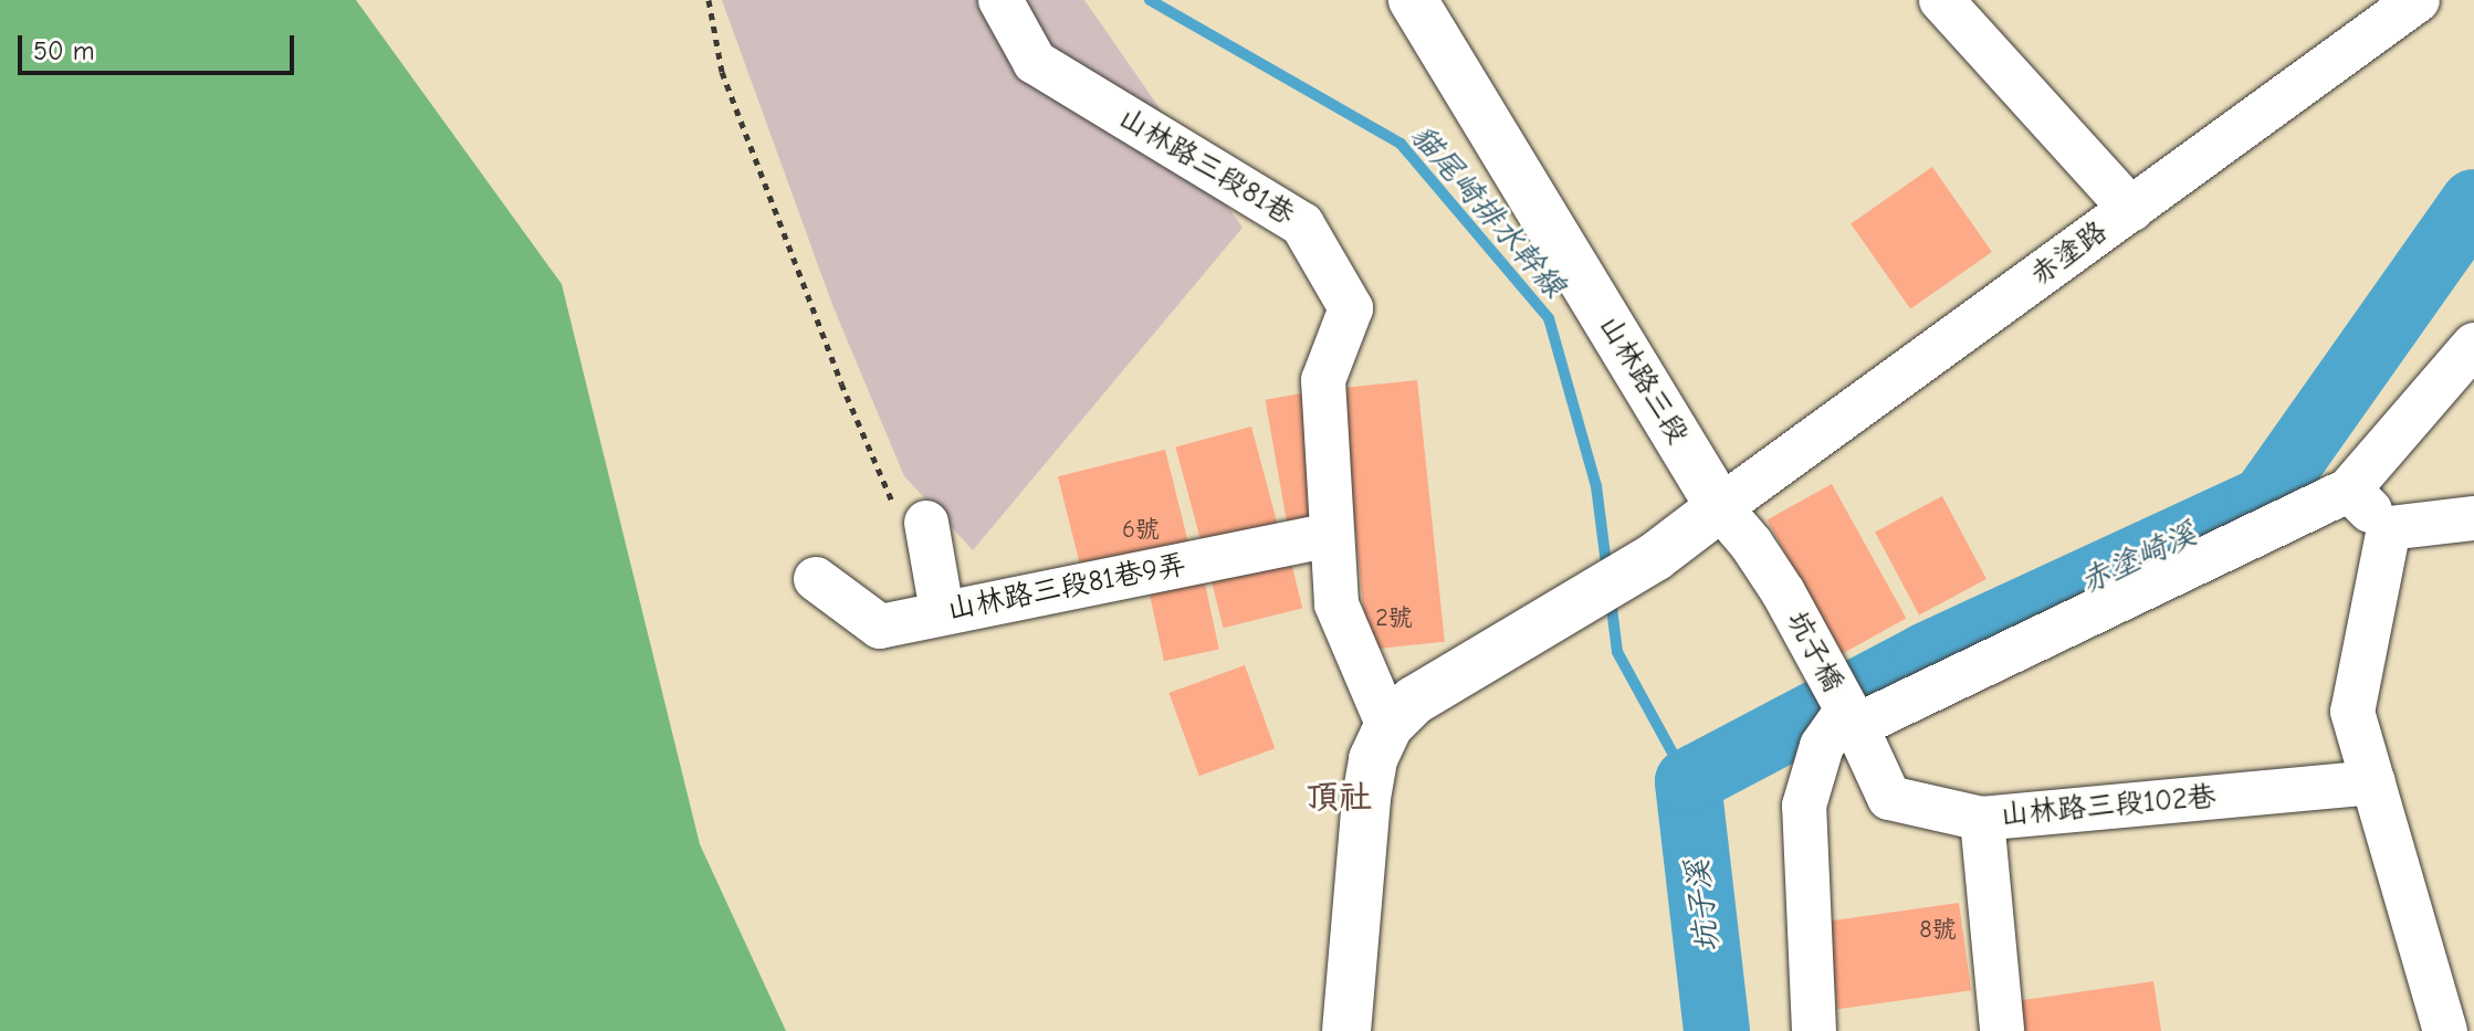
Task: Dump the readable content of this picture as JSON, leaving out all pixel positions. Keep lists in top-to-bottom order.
{
  "streets": {
    "main road": ["山林路三段"],
    "street": [
      "山林路三段81巷",
      "赤塗路",
      "山林路三段81巷9弄",
      "坑子橋",
      "山林路三段102巷"
    ]
  },
  "crossings": [
    ["山林路三段81巷", "山林路三段81巷9弄"],
    ["赤塗路", "山林路三段"],
    ["赤塗路", "坑子橋"],
    ["山林路三段", "坑子橋"],
    ["坑子橋", "山林路三段102巷"]
  ],
  "districts": ["頂社"],
  "water": ["貓尾崎排水幹線", "赤塗崎溪", "坑子溪"],
  "house_numbers": ["6號", "2號", "8號"],
  "scale_bar": "50 m"
}
